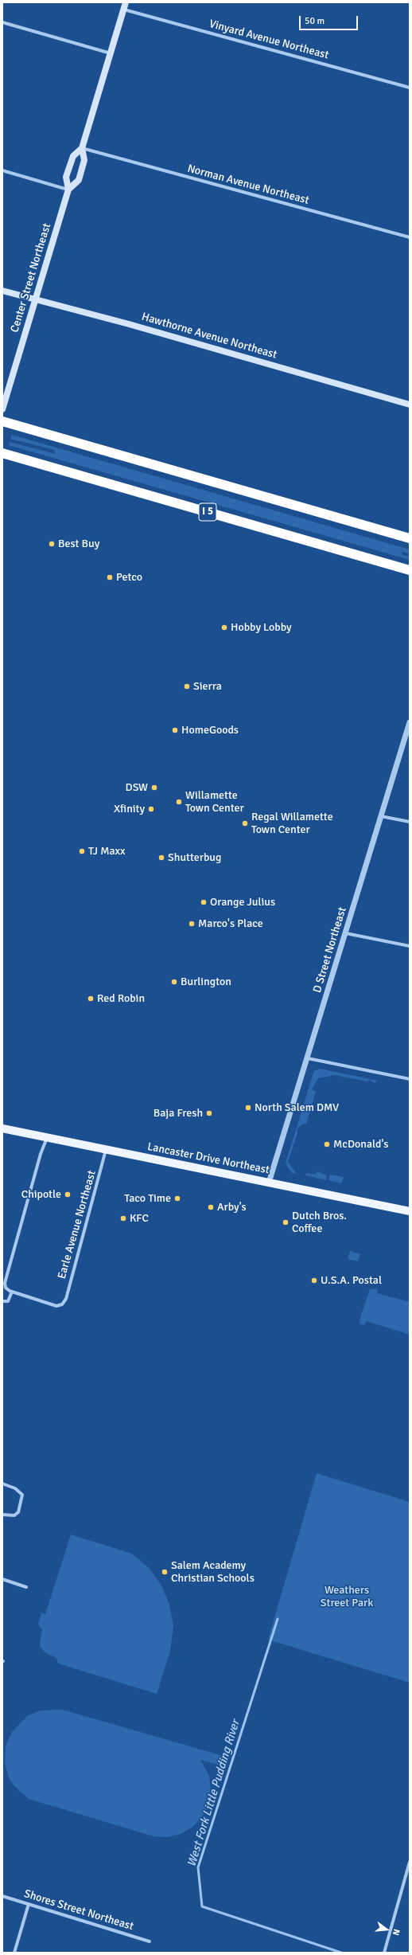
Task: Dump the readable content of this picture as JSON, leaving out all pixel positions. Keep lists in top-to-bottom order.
{
  "streets": {
    "highway": ["I 5"],
    "main road": ["Center Street Northeast", "Hawthorne Avenue Northeast", "Lancaster Drive Northeast"],
    "street": [
      "Vinyard Avenue Northeast",
      "Norman Avenue Northeast",
      "D Street Northeast",
      "Earle Avenue Northeast",
      "Shores Street Northeast"
    ]
  },
  "crossings": [
    ["Vinyard Avenue Northeast", "Center Street Northeast"],
    ["Norman Avenue Northeast", "Center Street Northeast"],
    ["Center Street Northeast", "Hawthorne Avenue Northeast"],
    ["D Street Northeast", "Lancaster Drive Northeast"],
    ["Lancaster Drive Northeast", "Earle Avenue Northeast"]
  ],
  "water": ["West Fork Little Pudding River"],
  "parks": ["Weathers Street Park"],
  "places": [
    "Best Buy",
    "Petco",
    "Hobby Lobby",
    "Sierra",
    "HomeGoods",
    "DSW",
    "Willamette Town Center",
    "Xfinity",
    "Regal Willamette Town Center",
    "TJ Maxx",
    "Shutterbug",
    "Orange Julius",
    "Marco's Place",
    "Burlington",
    "Red Robin",
    "North Salem DMV",
    "Baja Fresh",
    "McDonald's",
    "Chipotle",
    "Taco Time",
    "Arby's",
    "KFC",
    "Dutch Bros. Coffee",
    "U.S.A. Postal",
    "Salem Academy Christian Schools"
  ],
  "scale_bar": "50 m",
  "north": "right"
}
